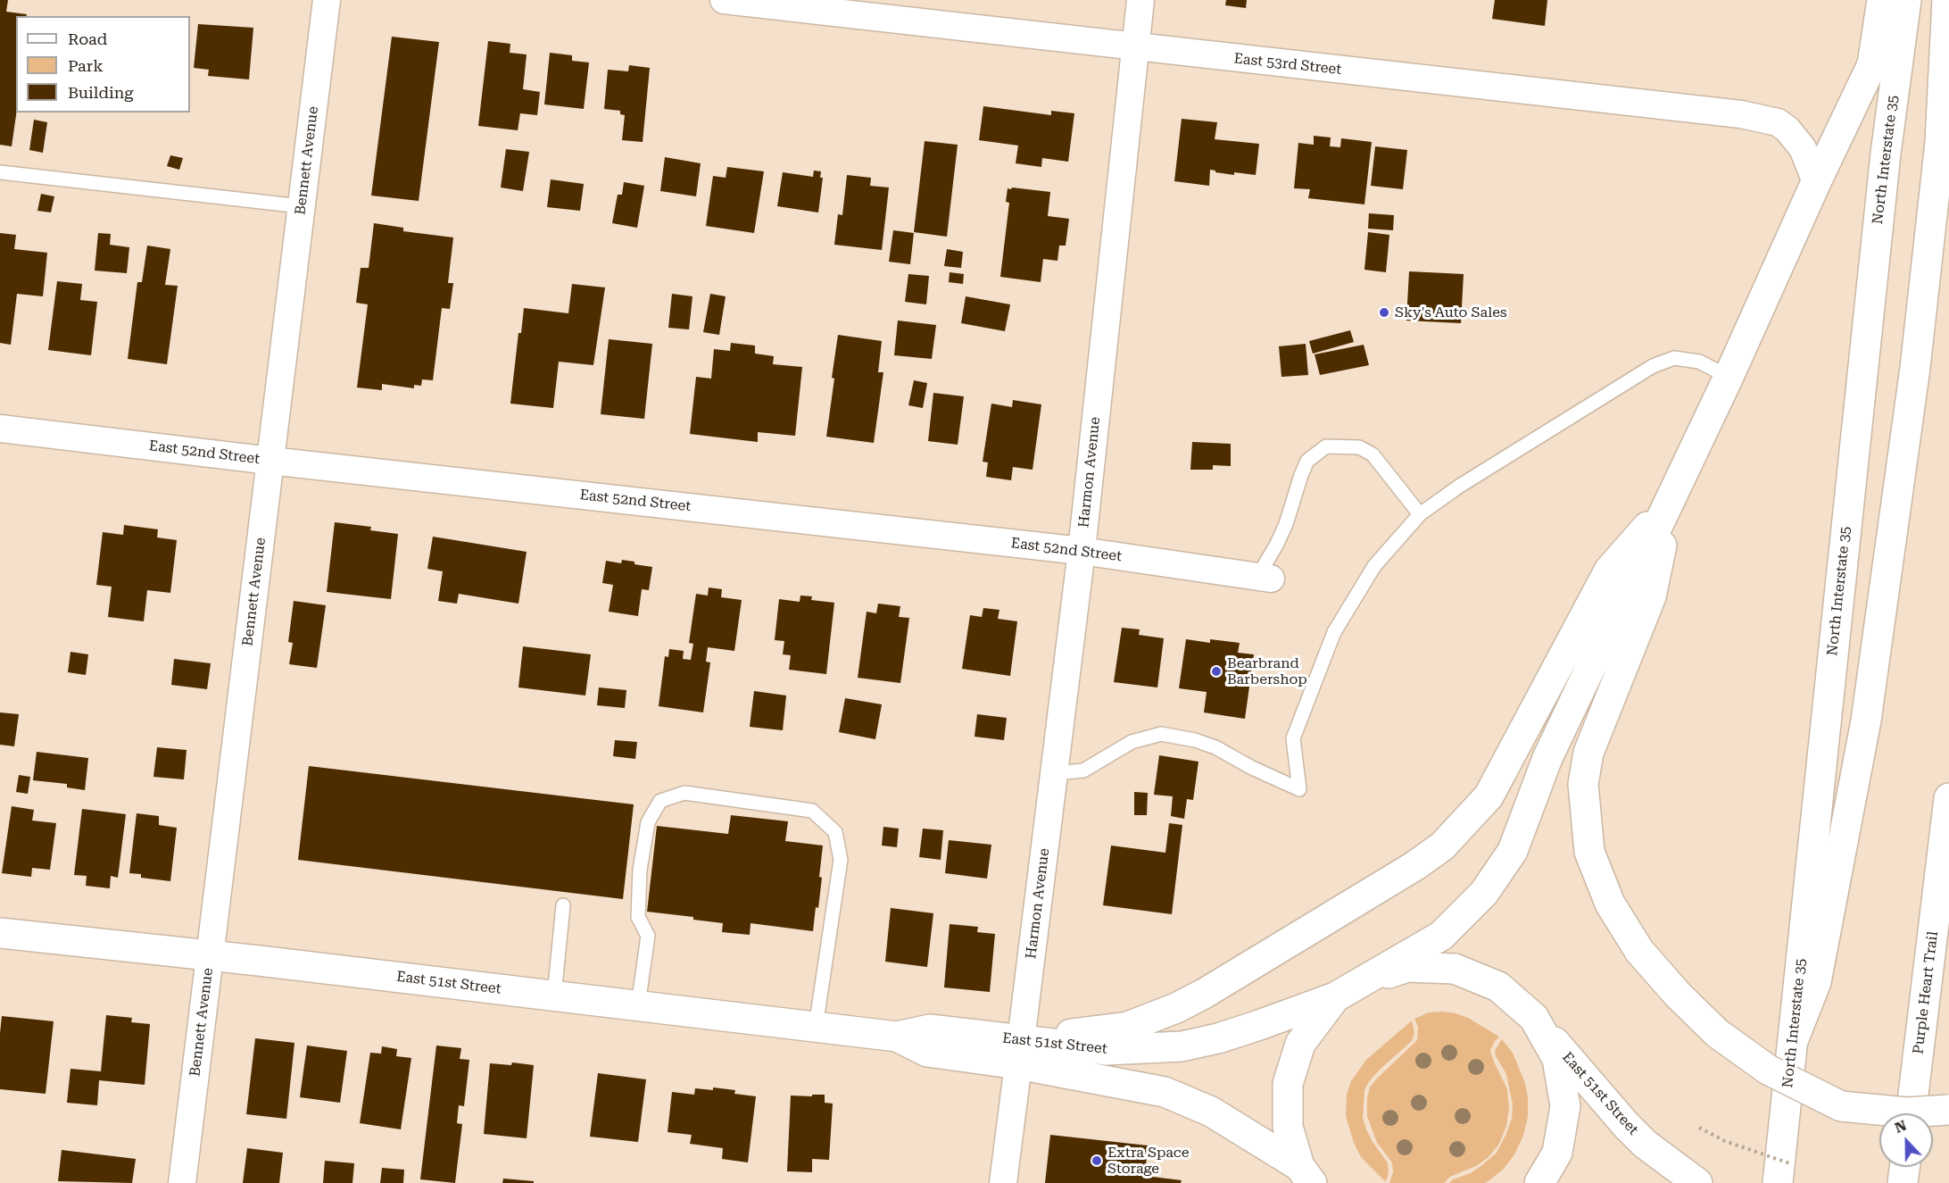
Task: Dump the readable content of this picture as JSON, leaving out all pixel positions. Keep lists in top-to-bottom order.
{
  "streets": {
    "main road": ["North Interstate 35", "East 51st Street", "Purple Heart Trail"],
    "street": [
      "East 53rd Street",
      "Bennett Avenue",
      "East 52nd Street",
      "Harmon Avenue"
    ]
  },
  "crossings": [
    ["East 53rd Street", "Harmon Avenue"],
    ["Bennett Avenue", "East 52nd Street"],
    ["Bennett Avenue", "East 51st Street"],
    ["East 52nd Street", "Harmon Avenue"],
    ["Harmon Avenue", "East 51st Street"]
  ],
  "places": ["Sky's Auto Sales", "Bearbrand Barbershop", "Extra Space Storage"],
  "legend": ["Road", "Park", "Building"],
  "north": "top"
}
